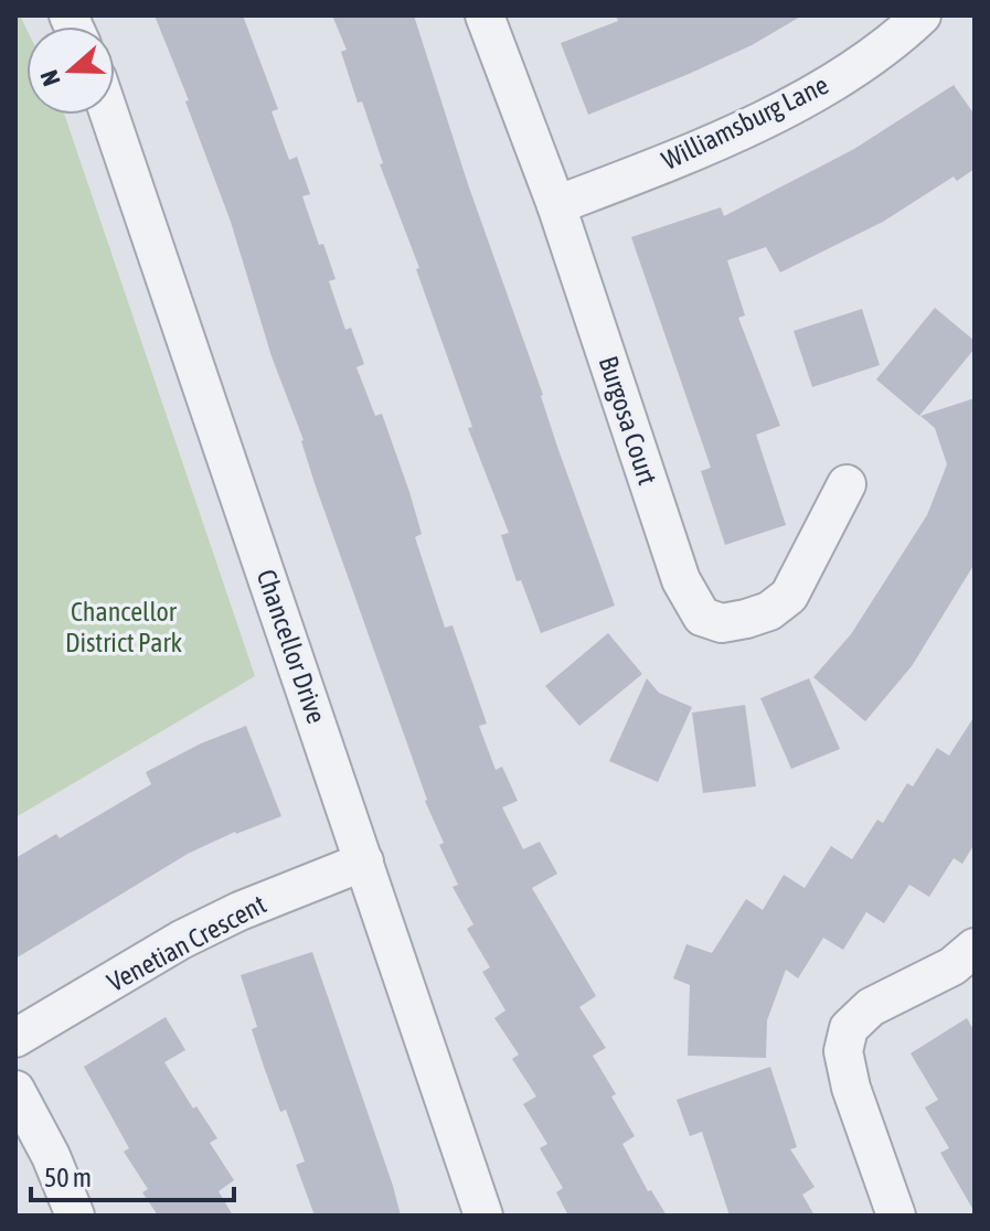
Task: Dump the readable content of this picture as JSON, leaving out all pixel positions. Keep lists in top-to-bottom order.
{
  "streets": {
    "street": [
      "Williamsburg Lane",
      "Burgosa Court",
      "Chancellor Drive",
      "Venetian Crescent"
    ]
  },
  "crossings": [
    ["Williamsburg Lane", "Burgosa Court"],
    ["Chancellor Drive", "Venetian Crescent"]
  ],
  "parks": ["Chancellor District Park"],
  "scale_bar": "50 m",
  "north": "left"
}
